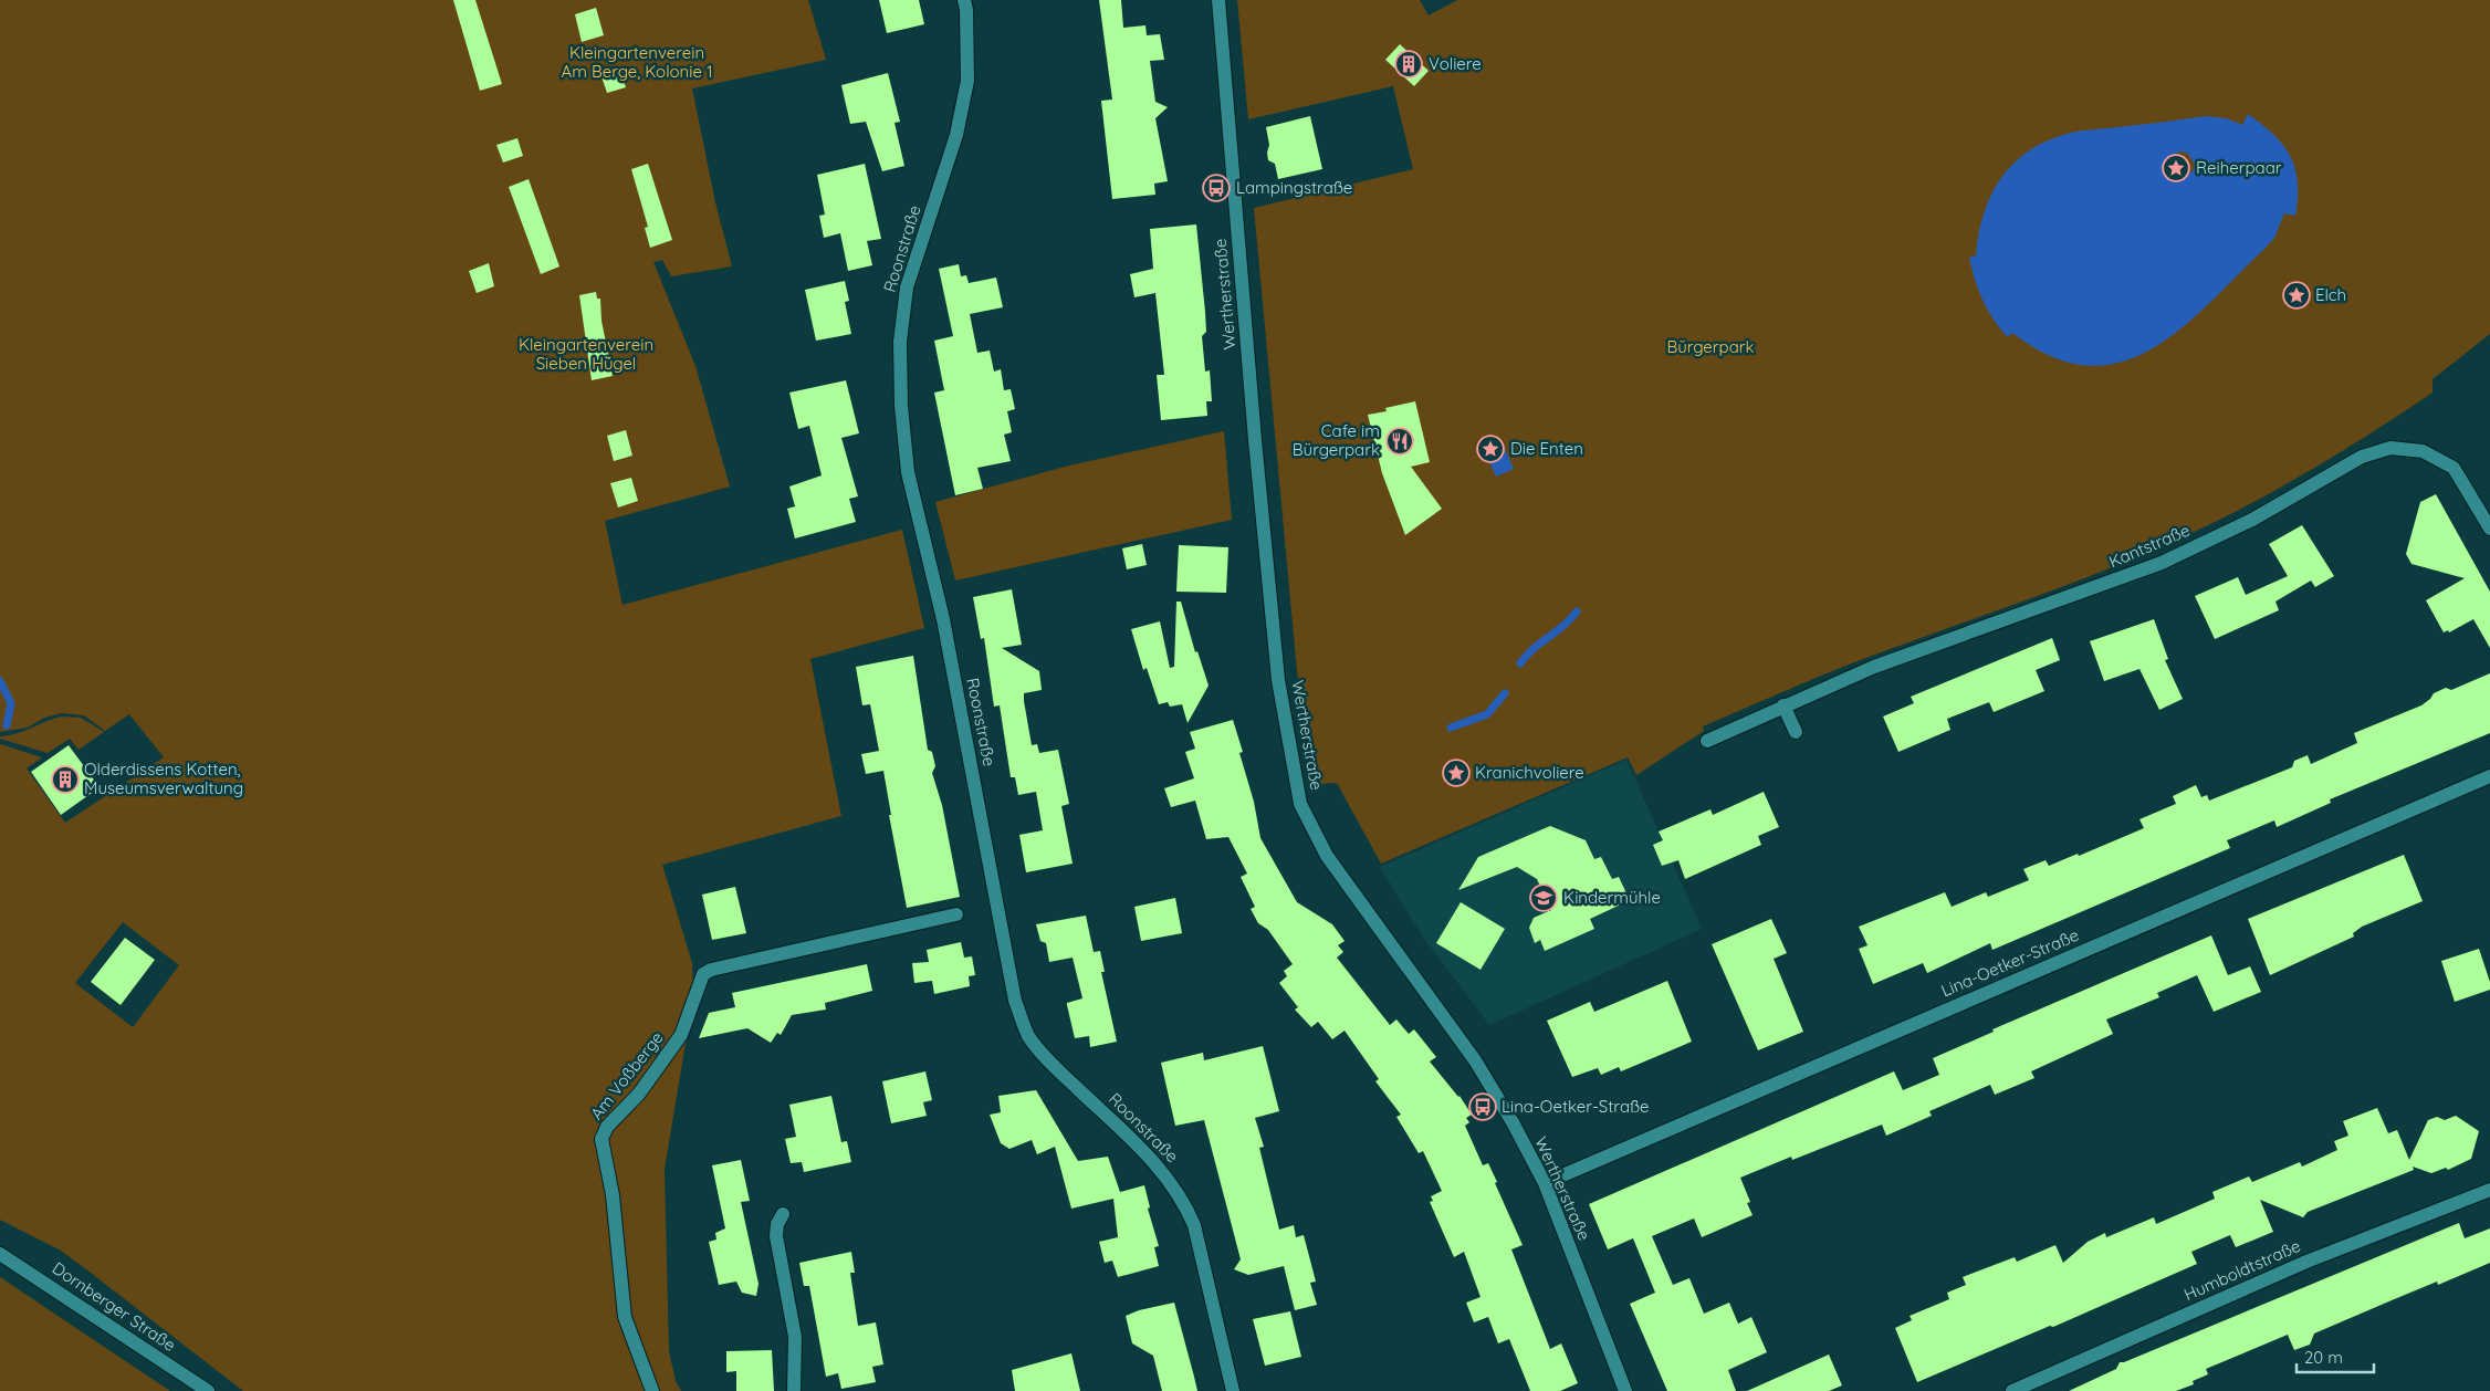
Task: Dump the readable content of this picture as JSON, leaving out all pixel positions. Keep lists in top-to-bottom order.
{
  "streets": {
    "street": [
      "Roonstraße",
      "Wertherstraße",
      "Kantstraße",
      "Lina-Oetker-Straße",
      "Am Voßberge",
      "Humboldtstraße",
      "Dornberger Straße"
    ]
  },
  "crossings": [
    ["Wertherstraße", "Lina-Oetker-Straße"]
  ],
  "parks": ["Kleingartenverein Am Berge, Kolonie 1", "Kleingartenverein Sieben Hügel", "Bürgerpark"],
  "places": {
    "building": ["Voliere", "Olderdissens Kotten, Museumsverwaltung"],
    "place": [
      "Reiherpaar",
      "Elch",
      "Die Enten",
      "Kranichvoliere"
    ],
    "bus stop": ["Lampingstraße", "Lina-Oetker-Straße"],
    "restaurant": ["Cafe im Bürgerpark"],
    "school or university": ["Kindermühle"]
  },
  "scale_bar": "20 m"
}
